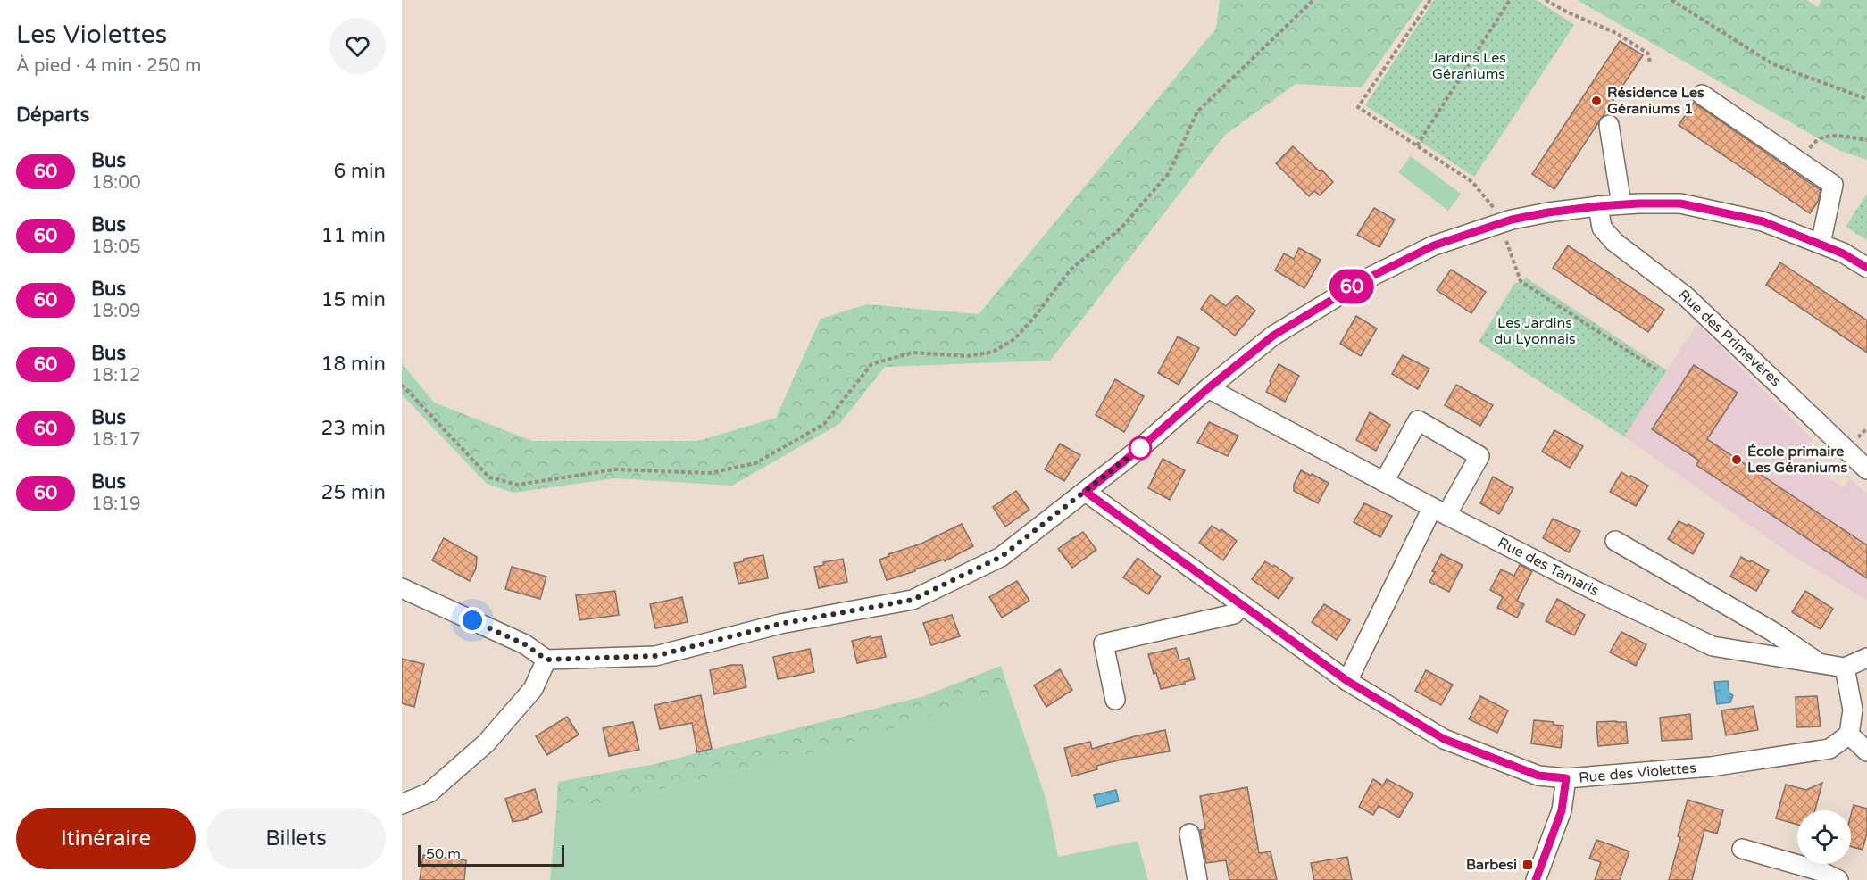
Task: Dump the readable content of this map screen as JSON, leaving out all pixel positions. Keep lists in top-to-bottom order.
{
  "streets": {
    "street": ["Rue des Primevères", "Rue des Tamaris", "Rue des Violettes"]
  },
  "parks": ["Jardins Les Géraniums", "Les Jardins du Lyonnais"],
  "places": {
    "other": ["Résidence Les Géraniums 1", "École primaire Les Géraniums"],
    "transit": ["Barbesi"]
  },
  "lines": ["bus line 60"],
  "scale_bar": "50 m",
  "page": {
    "heading": [
      ["Les Violettes", "À pied · 4 min · 250 m"],
      "Départs"
    ],
    "on_map": "60",
    "list": [
      {
        "mark": "60",
        "name": "Bus",
        "note": "18:00",
        "value": "6 min"
      },
      {
        "mark": "60",
        "name": "Bus",
        "note": "18:05",
        "value": "11 min"
      },
      {
        "mark": "60",
        "name": "Bus",
        "note": "18:09",
        "value": "15 min"
      },
      {
        "mark": "60",
        "name": "Bus",
        "note": "18:12",
        "value": "18 min"
      },
      {
        "mark": "60",
        "name": "Bus",
        "note": "18:17",
        "value": "23 min"
      },
      {
        "mark": "60",
        "name": "Bus",
        "note": "18:19",
        "value": "25 min"
      }
    ],
    "buttons": ["Itinéraire", "Billets"],
    "scale": "50 m"
  }
}
